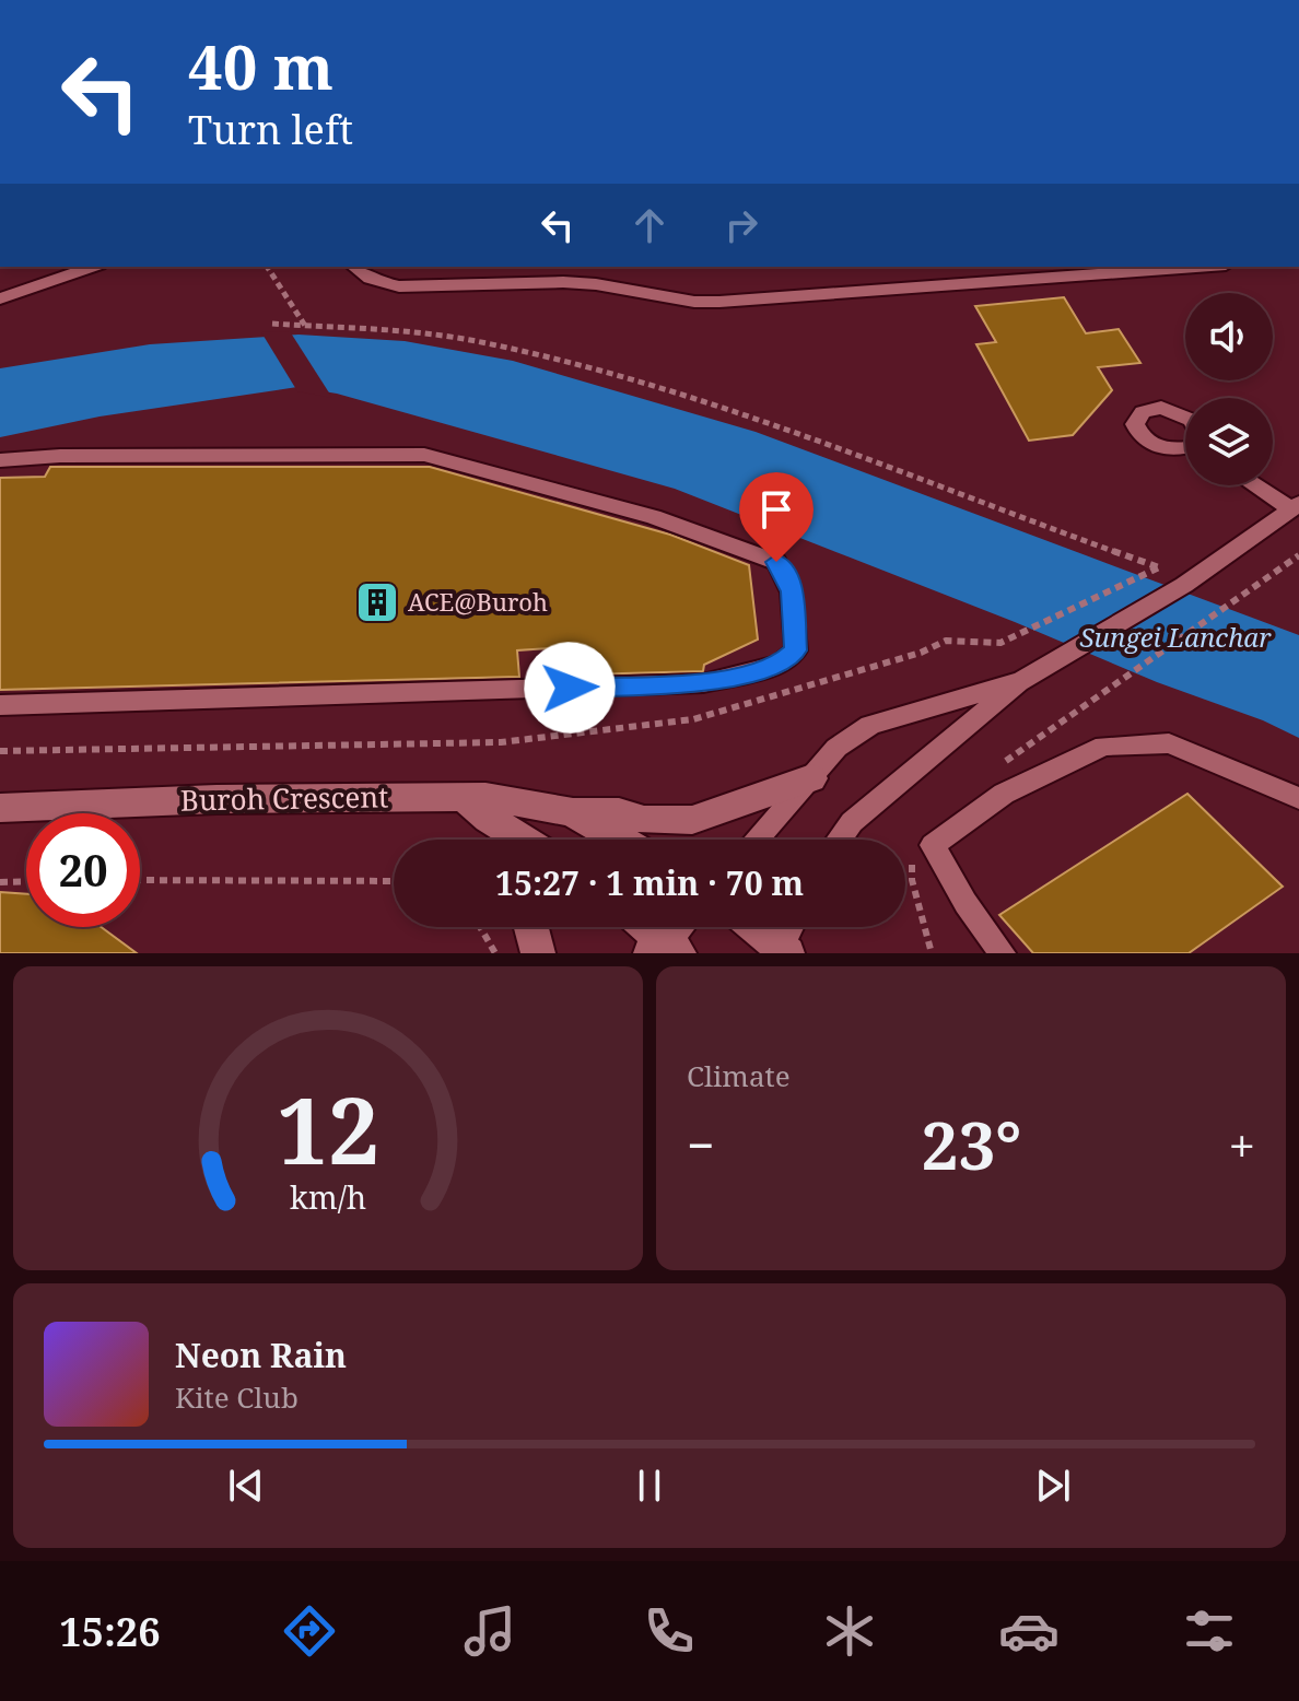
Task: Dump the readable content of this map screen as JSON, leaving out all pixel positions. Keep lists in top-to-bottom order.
{
  "streets": {
    "street": ["Buroh Crescent"]
  },
  "water": ["Sungei Lanchar"],
  "places": {
    "building": ["ACE@Buroh"]
  },
  "page": {
    "turn": ["40 m", "Turn left"],
    "limit": "20",
    "trip": "15:27 · 1 min · 70 m",
    "tile": "Climate",
    "heat": ["−", "23°", "+"],
    "song": ["Neon Rain", "Kite Club"],
    "tabs": "15:26",
    "gauge": ["12", "km/h"]
  }
}
